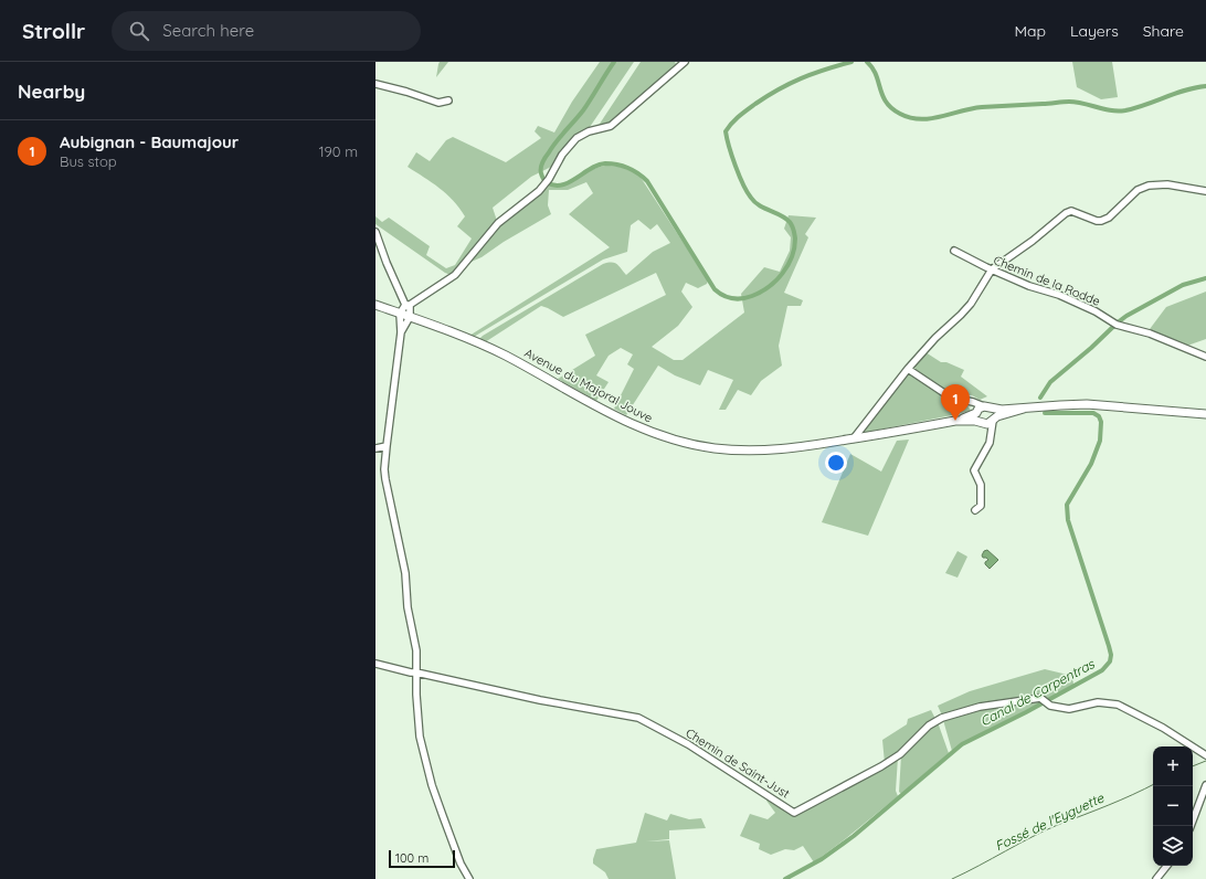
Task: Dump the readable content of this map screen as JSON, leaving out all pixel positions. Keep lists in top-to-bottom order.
{
  "streets": {
    "main road": ["Avenue du Majoral Jouve"],
    "street": ["Chemin de la Rodde", "Chemin de Saint-Just"]
  },
  "water": ["Canal de Carpentras", "Fossé de l'Eyguette"],
  "scale_bar": "100 m",
  "page": {
    "header": "Strollr",
    "search": "Search here",
    "nav": ["Map", "Layers", "Share"],
    "heading": "Nearby",
    "list": [
      {
        "mark": "1",
        "name": "Aubignan - Baumajour",
        "note": "Bus stop",
        "value": "190 m"
      }
    ],
    "pins": "1",
    "map_buttons": ["+", "−"],
    "scale": "100 m"
  }
}
